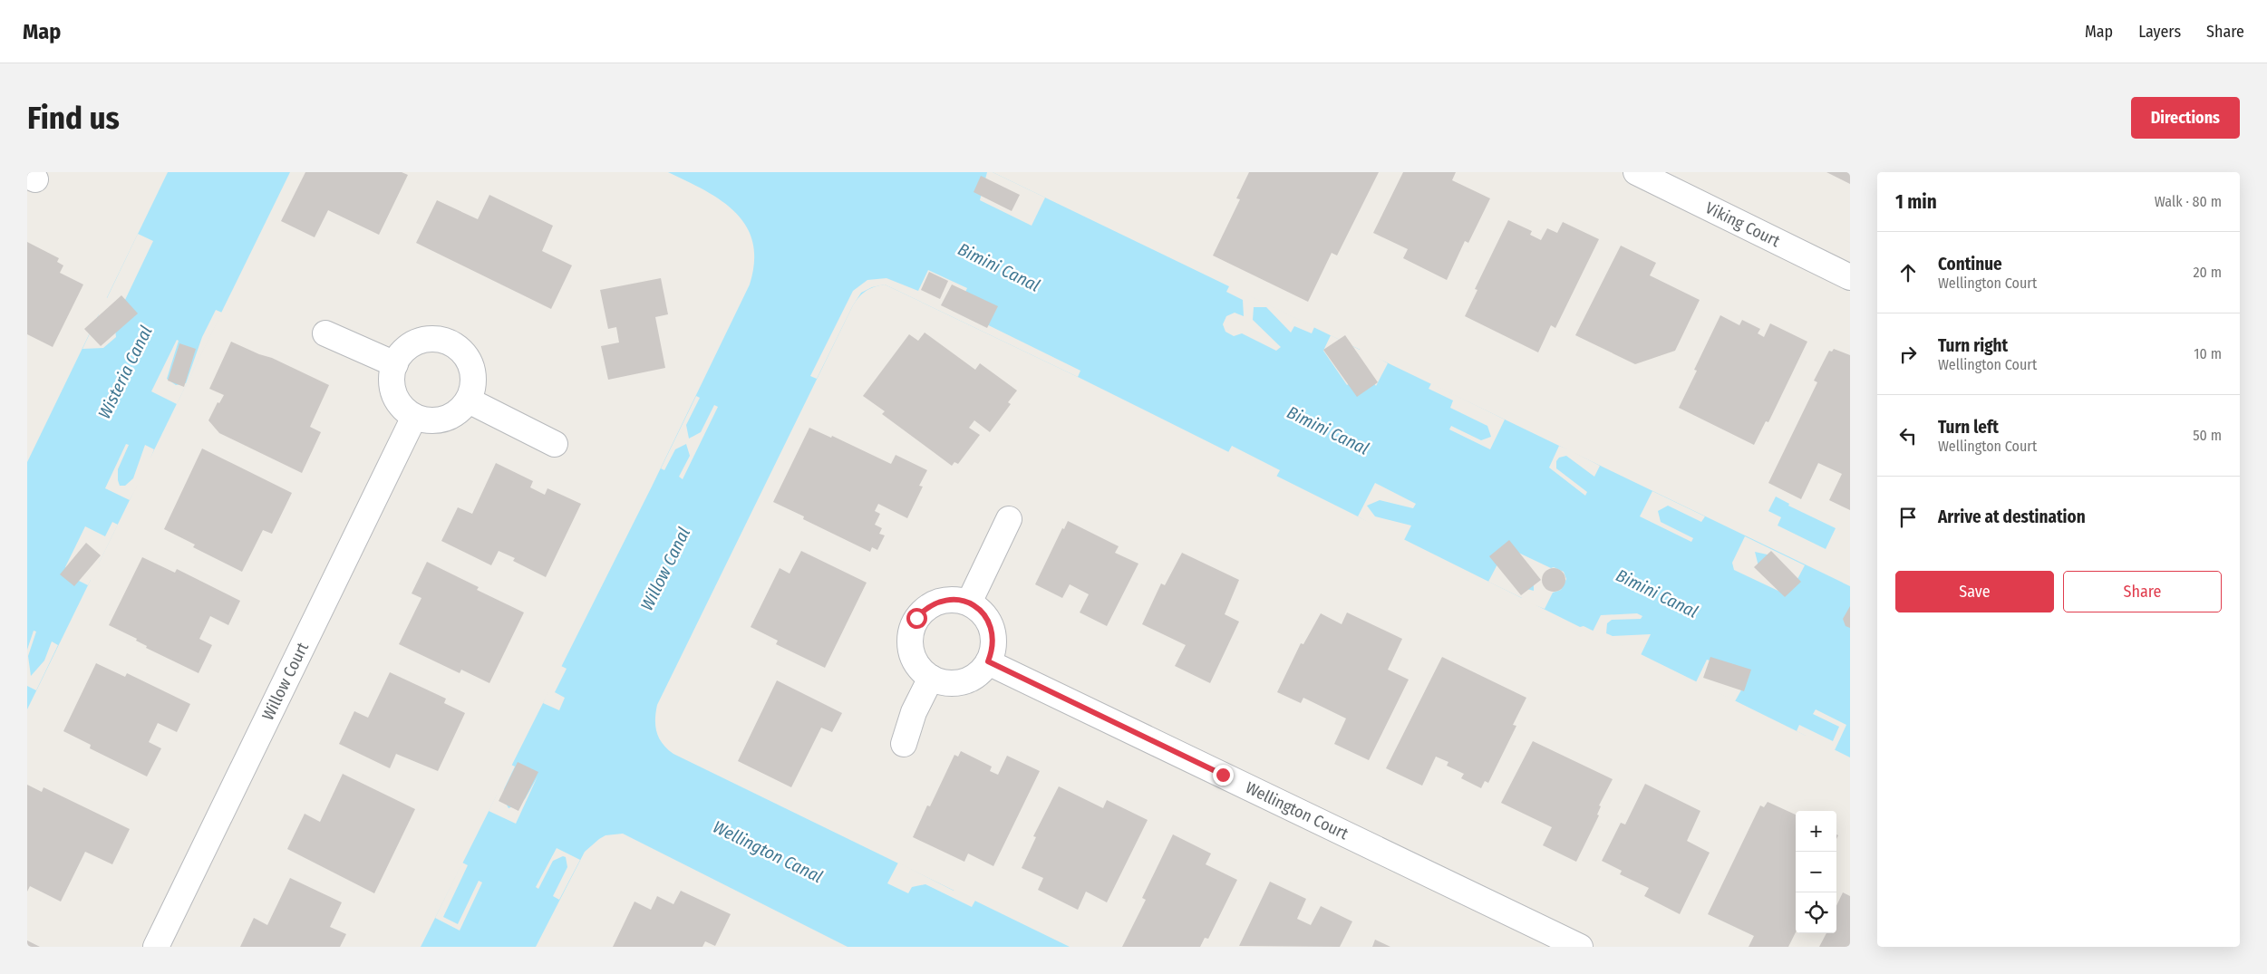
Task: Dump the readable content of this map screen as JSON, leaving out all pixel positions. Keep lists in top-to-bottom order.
{
  "streets": {
    "street": ["Viking Court", "Willow Court", "Wellington Court"]
  },
  "water": [
    "Bimini Canal",
    "Wisteria Canal",
    "Willow Canal",
    "Wellington Canal"
  ],
  "page": {
    "header": "Map",
    "nav": ["Map", "Layers", "Share"],
    "buttons": [
      "Directions",
      ["Save", "Share"]
    ],
    "title": "Find us",
    "heading": ["1 min", "Walk · 80 m"],
    "list": [
      ["Continue", "Wellington Court", "20 m"],
      ["Turn right", "Wellington Court", "10 m"],
      ["Turn left", "Wellington Court", "50 m"],
      "Arrive at destination"
    ],
    "map_buttons": ["+", "−"]
  }
}
